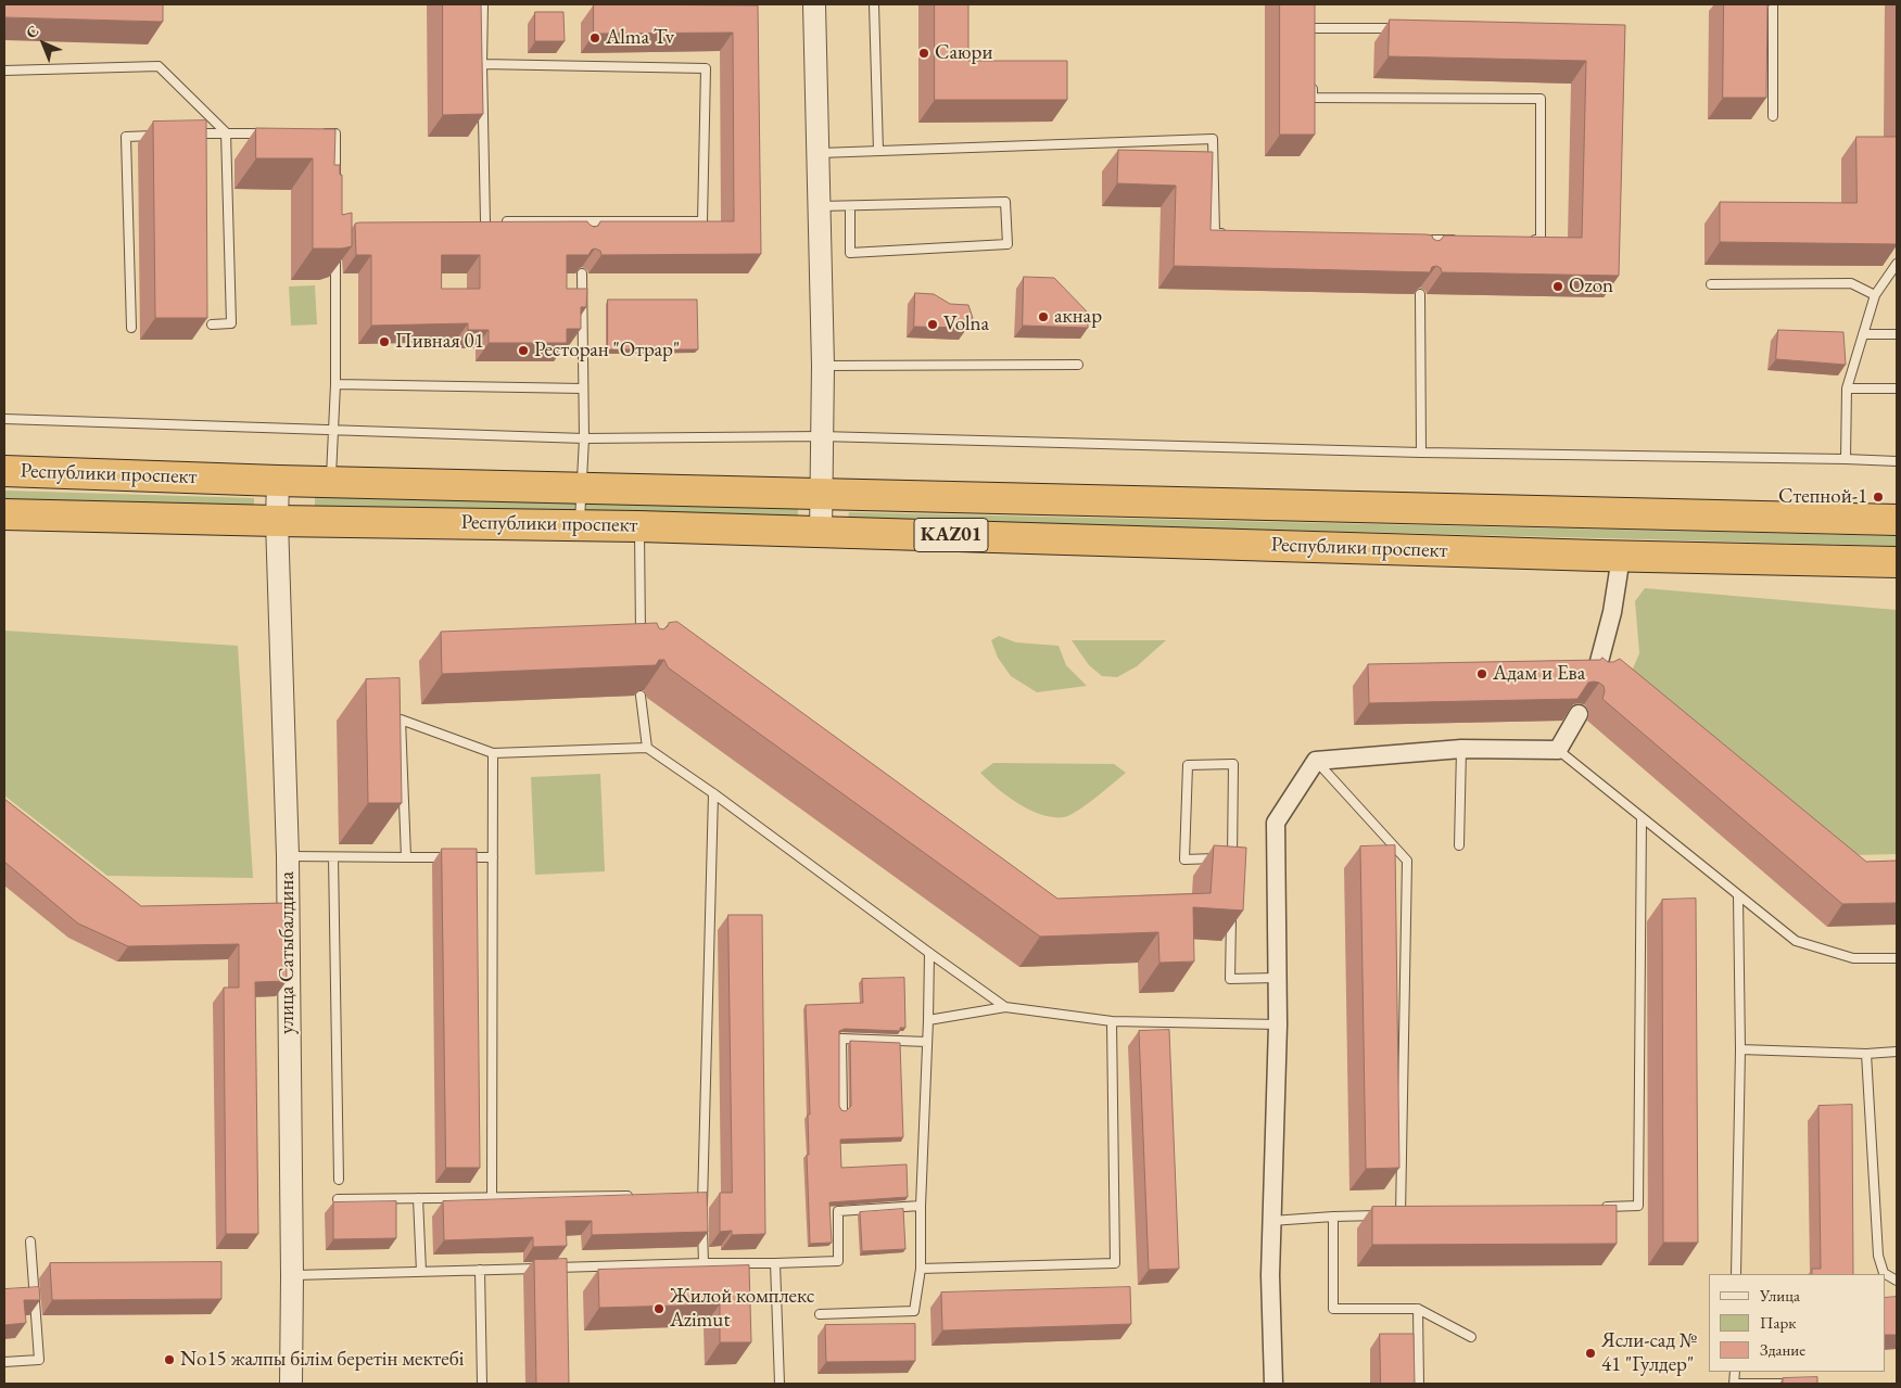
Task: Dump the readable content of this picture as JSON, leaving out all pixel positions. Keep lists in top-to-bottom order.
{
  "streets": {
    "highway": ["Республики проспект", "KАZ01"],
    "street": ["улица Сатыбалдина"]
  },
  "crossings": [
    ["Республики проспект", "улица Сатыбалдина"]
  ],
  "places": [
    "Alma Tv",
    "Саюри",
    "Ozon",
    "акнар",
    "Volna",
    "Пивная 01",
    "Ресторан \"Отрар\"",
    "Степной-1",
    "Адам и Ева",
    "Жилой комплекс Azimut",
    "Ясли-сад № 41 \"Гулдер\"",
    "No15 жалпы білім беретін мектебі"
  ],
  "legend": ["Улица", "Парк", "Здание"],
  "north": "top left"
}
